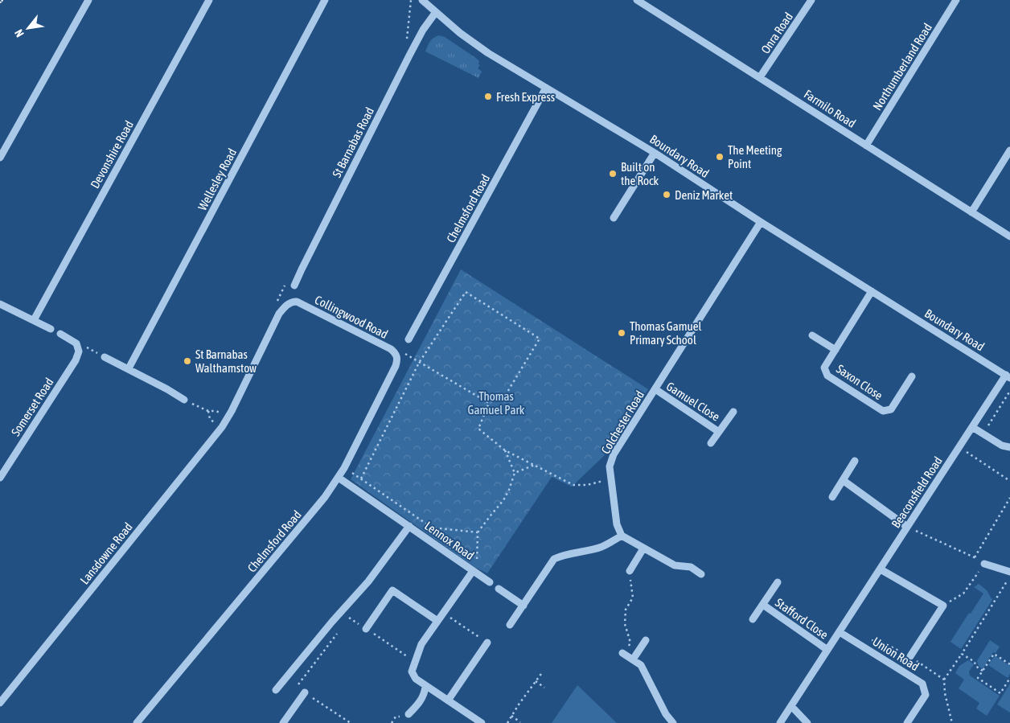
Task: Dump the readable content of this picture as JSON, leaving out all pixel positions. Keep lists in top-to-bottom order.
{
  "streets": {
    "street": [
      "Onra Road",
      "Northumberland Road",
      "Farmilo Road",
      "St Barnabas Road",
      "Devonshire Road",
      "Boundary Road",
      "Wellesley Road",
      "Chelmsford Road",
      "Collingwood Road",
      "Saxon Close",
      "Gamuel Close",
      "Somerset Road",
      "Colchester Road",
      "Beaconsfield Road",
      "Lennox Road",
      "Lansdowne Road",
      "Stafford Close",
      "Union Road"
    ]
  },
  "crossings": [
    ["Onra Road", "Farmilo Road"],
    ["Northumberland Road", "Farmilo Road"],
    ["St Barnabas Road", "Boundary Road"],
    ["Boundary Road", "Chelmsford Road"],
    ["Boundary Road", "Saxon Close"],
    ["Boundary Road", "Colchester Road"],
    ["Boundary Road", "Beaconsfield Road"],
    ["Chelmsford Road", "Collingwood Road"],
    ["Chelmsford Road", "Lennox Road"],
    ["Collingwood Road", "Lansdowne Road"],
    ["Gamuel Close", "Colchester Road"],
    ["Beaconsfield Road", "Stafford Close"],
    ["Beaconsfield Road", "Union Road"]
  ],
  "parks": ["Thomas Gamuel Park"],
  "places": [
    "Fresh Express",
    "The Meeting Point",
    "Built on the Rock",
    "Deniz Market",
    "Thomas Gamuel Primary School",
    "St Barnabas Walthamstow"
  ],
  "north": "bottom left"
}
